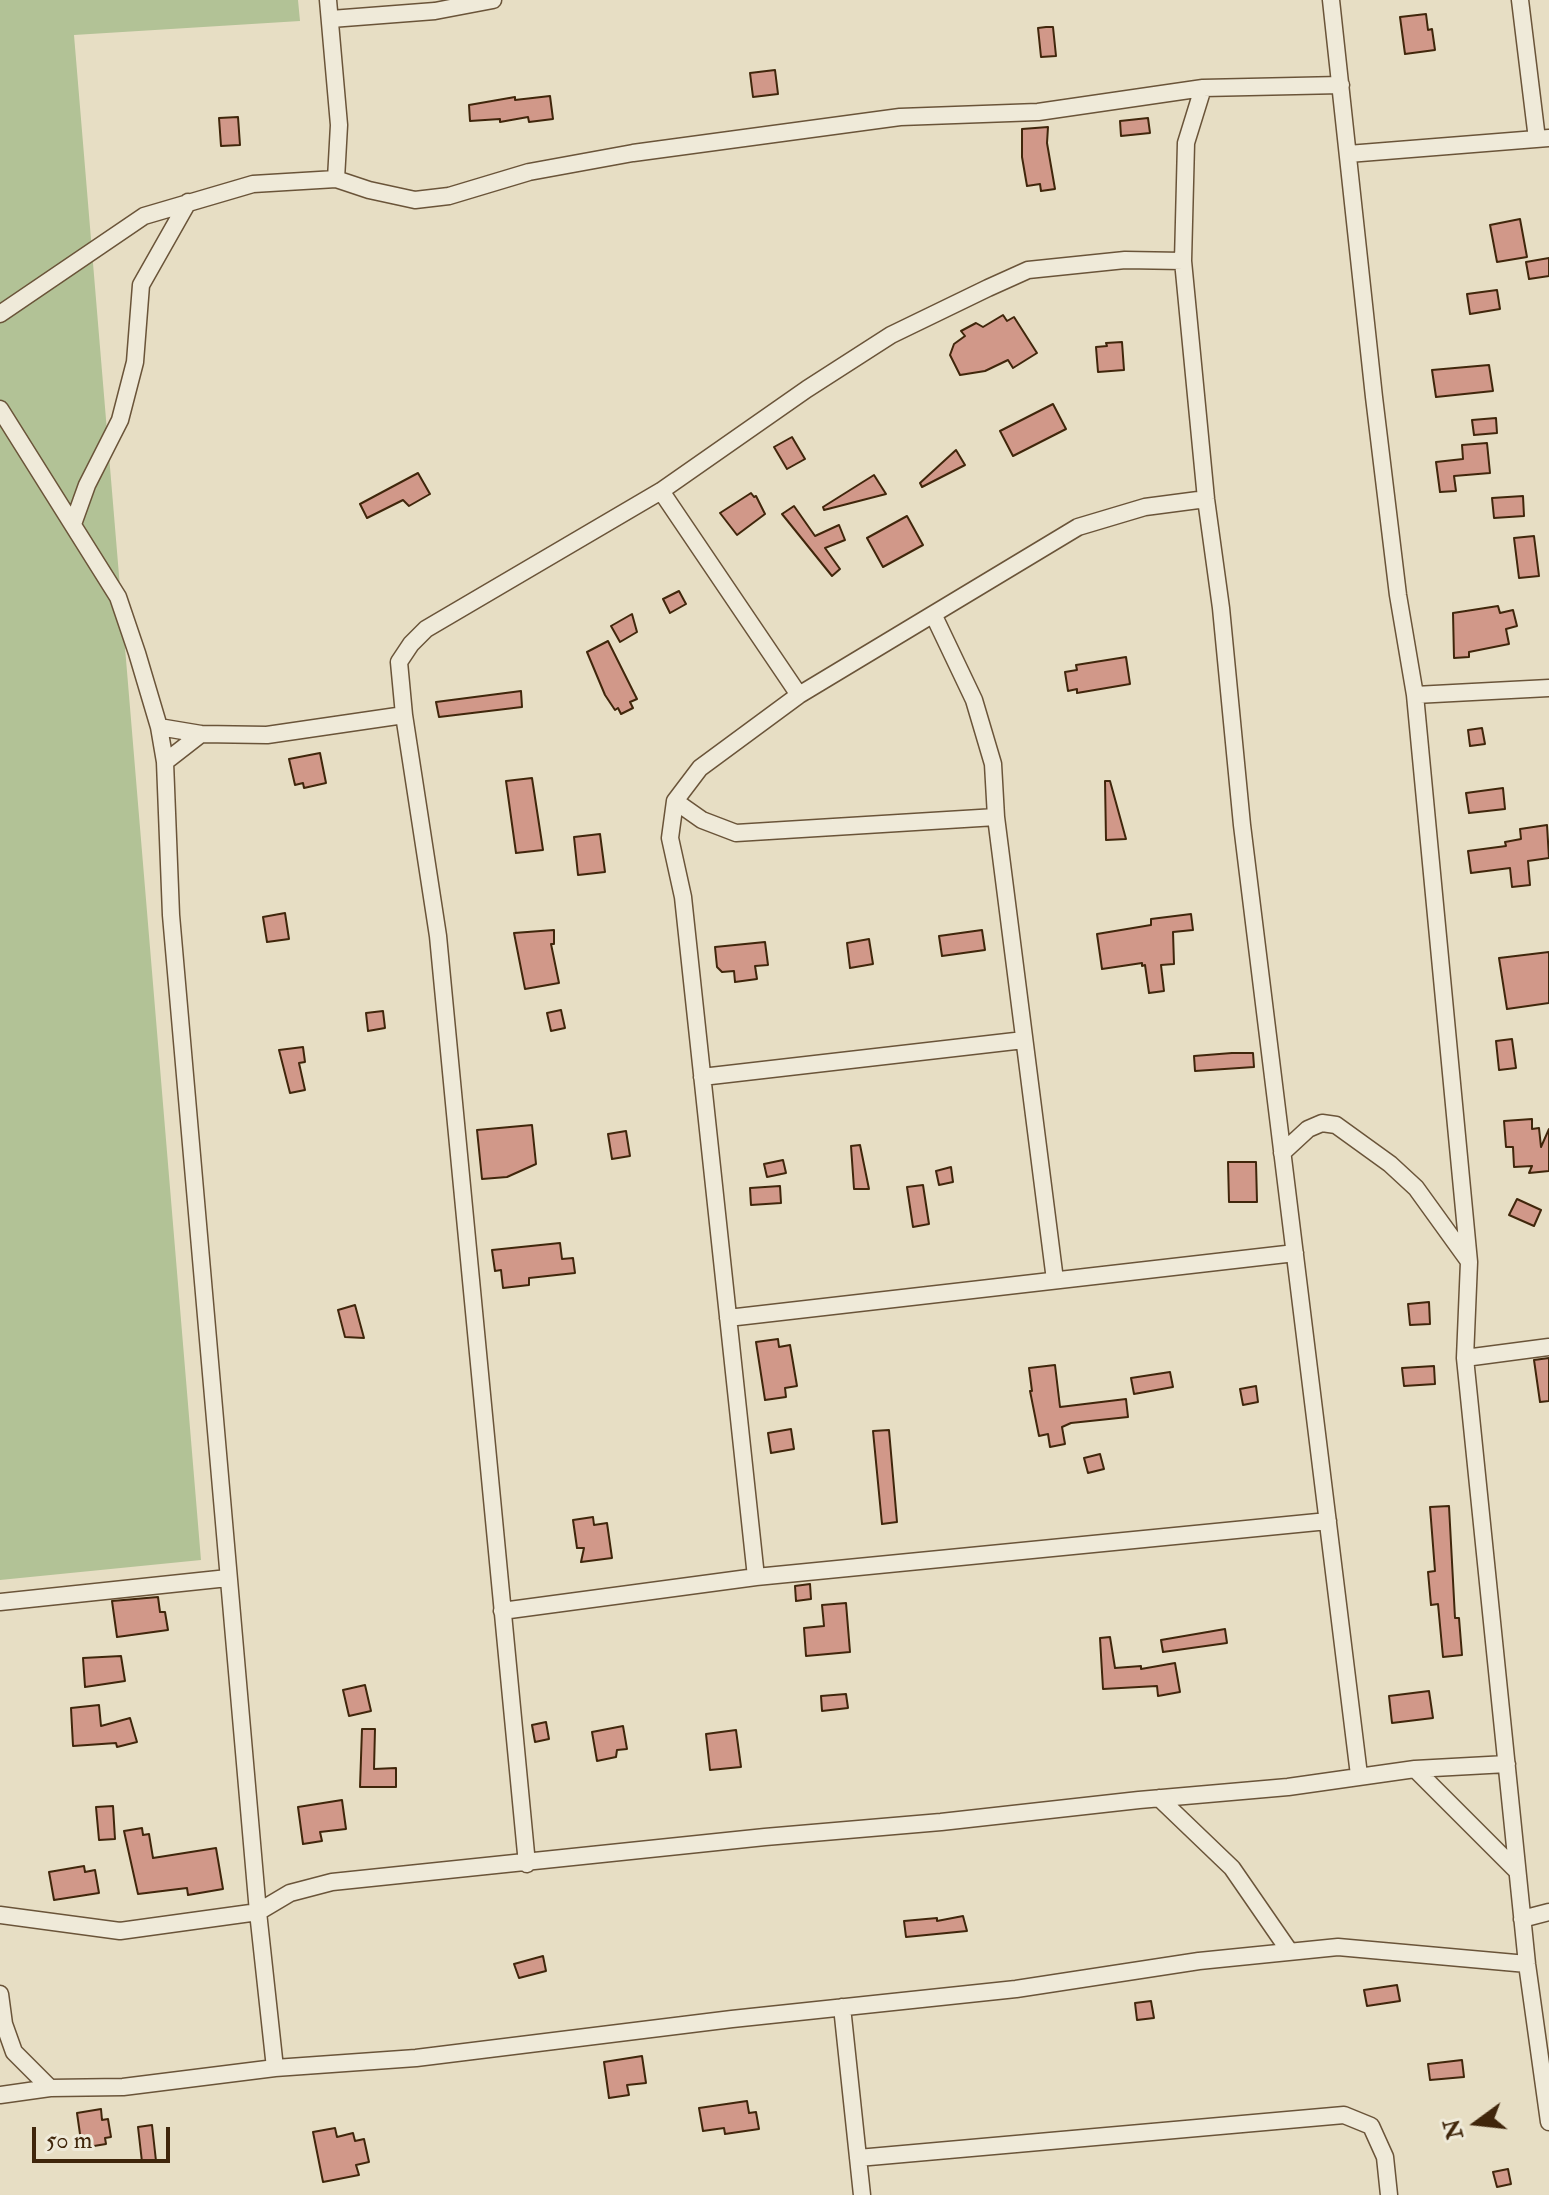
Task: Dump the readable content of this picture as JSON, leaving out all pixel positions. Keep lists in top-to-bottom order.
{
  "scale_bar": "50 m",
  "north": "left"
}
